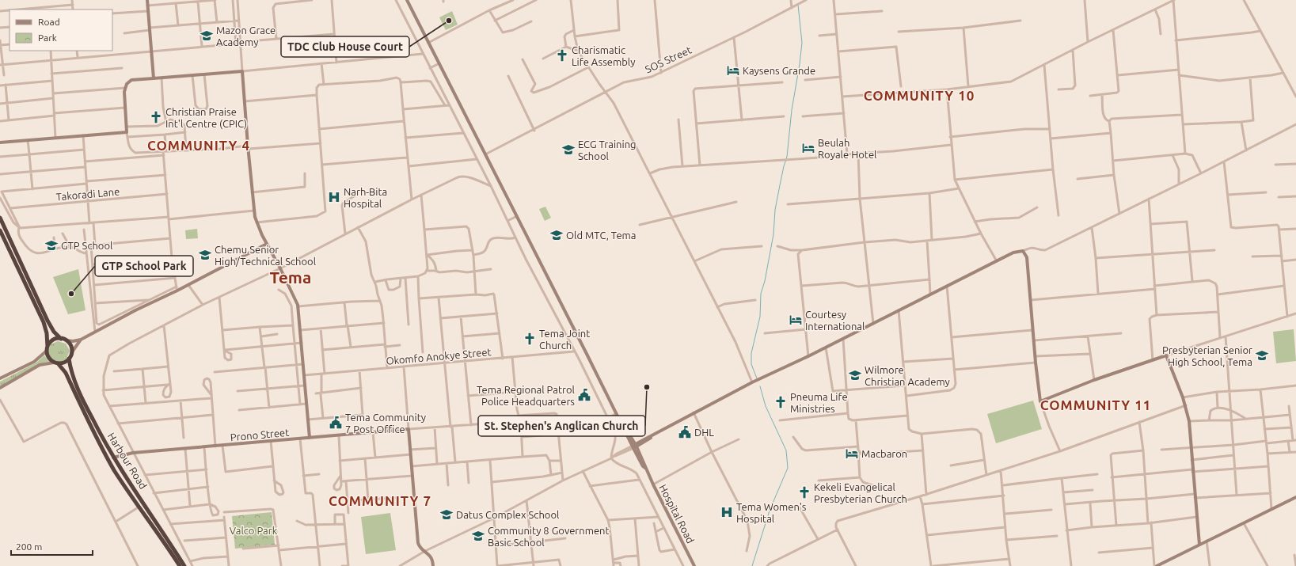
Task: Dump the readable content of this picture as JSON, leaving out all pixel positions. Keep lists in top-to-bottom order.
{
  "streets": {
    "highway": ["Harbour Road"],
    "street": [
      "SOS Street",
      "Takoradi Lane",
      "Okomfo Anokye Street",
      "Prono Street",
      "Hospital Road"
    ]
  },
  "crossings": [
    ["SOS Street", "Hospital Road"],
    ["Prono Street", "Harbour Road"]
  ],
  "districts": [
    "COMMUNITY 10",
    "COMMUNITY 4",
    "Tema",
    "COMMUNITY 11",
    "COMMUNITY 7"
  ],
  "parks": ["Valco Park"],
  "places": {
    "other": ["TDC Club House Court", "GTP School Park", "St. Stephen's Anglican Church"],
    "school or university": [
      "Mazon Grace Academy",
      "ECG Training School",
      "Old MTC, Tema",
      "GTP School",
      "Chemu Senior High/Technical School",
      "Presbyterian Senior High School, Tema",
      "Wilmore Christian Academy",
      "Datus Complex School",
      "Community 8 Government Basic School"
    ],
    "church": [
      "Charismatic Life Assembly",
      "Christian Praise Int'l Centre (CPIC)",
      "Tema Joint Church",
      "Pneuma Life Ministries",
      "Kekeli Evangelical Presbyterian Church"
    ],
    "hotel": [
      "Kaysens Grande",
      "Beulah Royale Hotel",
      "Courtesy International",
      "Macbaron"
    ],
    "hospital": ["Narh-Bita Hospital", "Tema Women's Hospital"],
    "public building": ["Tema Regional Patrol Police Headquarters", "Tema Community 7 Post Office", "DHL"]
  },
  "legend": ["Road", "Park"],
  "scale_bar": "200 m"
}
